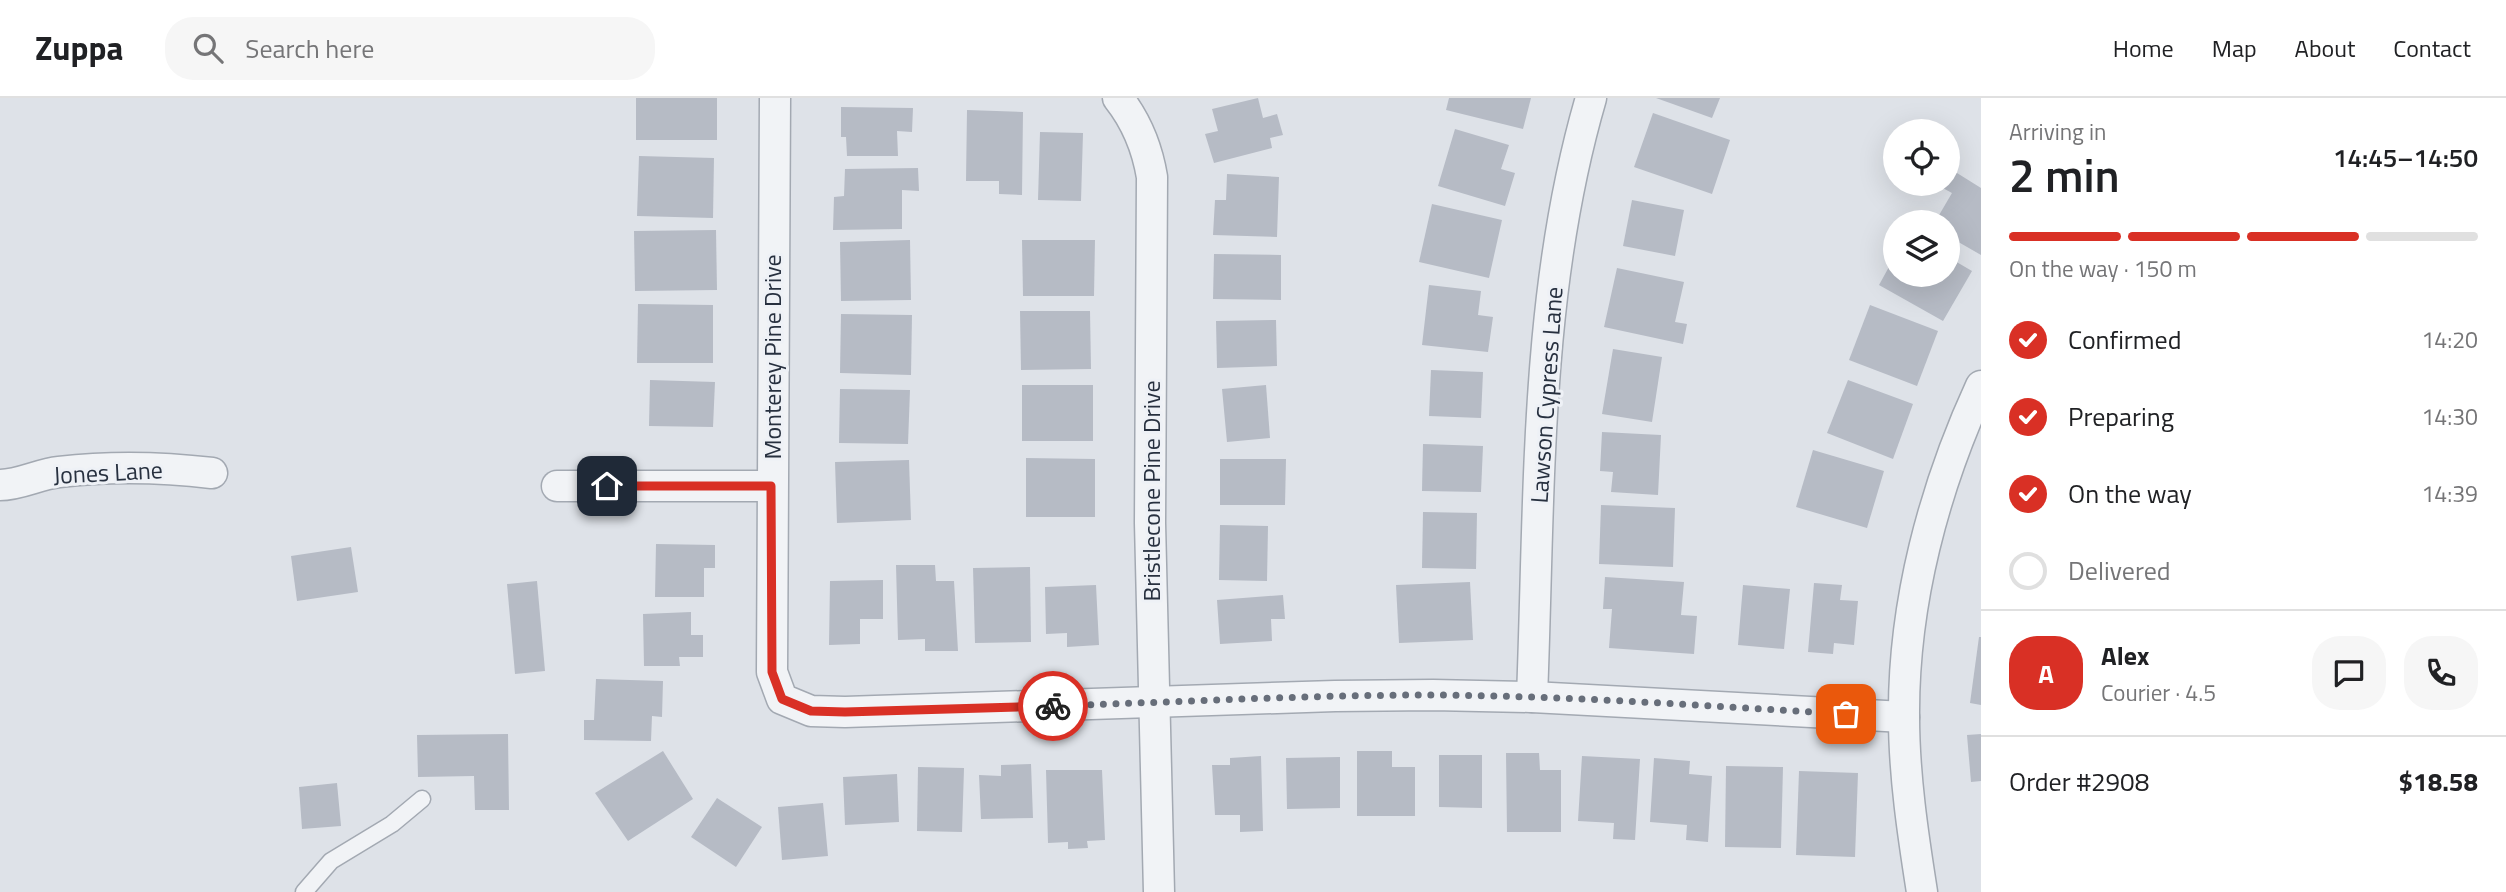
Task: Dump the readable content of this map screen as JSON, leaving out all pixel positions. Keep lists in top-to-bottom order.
{
  "streets": {
    "street": [
      "Monterey Pine Drive",
      "Lawson Cypress Lane",
      "Jones Lane",
      "Bristlecone Pine Drive"
    ]
  },
  "crossings": [
    ["Monterey Pine Drive", "Bristlecone Pine Drive"]
  ],
  "page": {
    "header": "Zuppa",
    "search": "Search here",
    "nav": [
      "Home",
      "Map",
      "About",
      "Contact"
    ],
    "heading": ["2 min", "Arriving in", "14:45–14:50"],
    "panel": [
      "Alex",
      "Courier · 4.5",
      "Order #2908",
      "$18.58"
    ],
    "bar": "On the way · 150 m",
    "list": [
      ["Confirmed", "14:20"],
      ["Preparing", "14:30"],
      ["On the way", "14:39"],
      "Delivered"
    ],
    "round": "A"
  }
}
